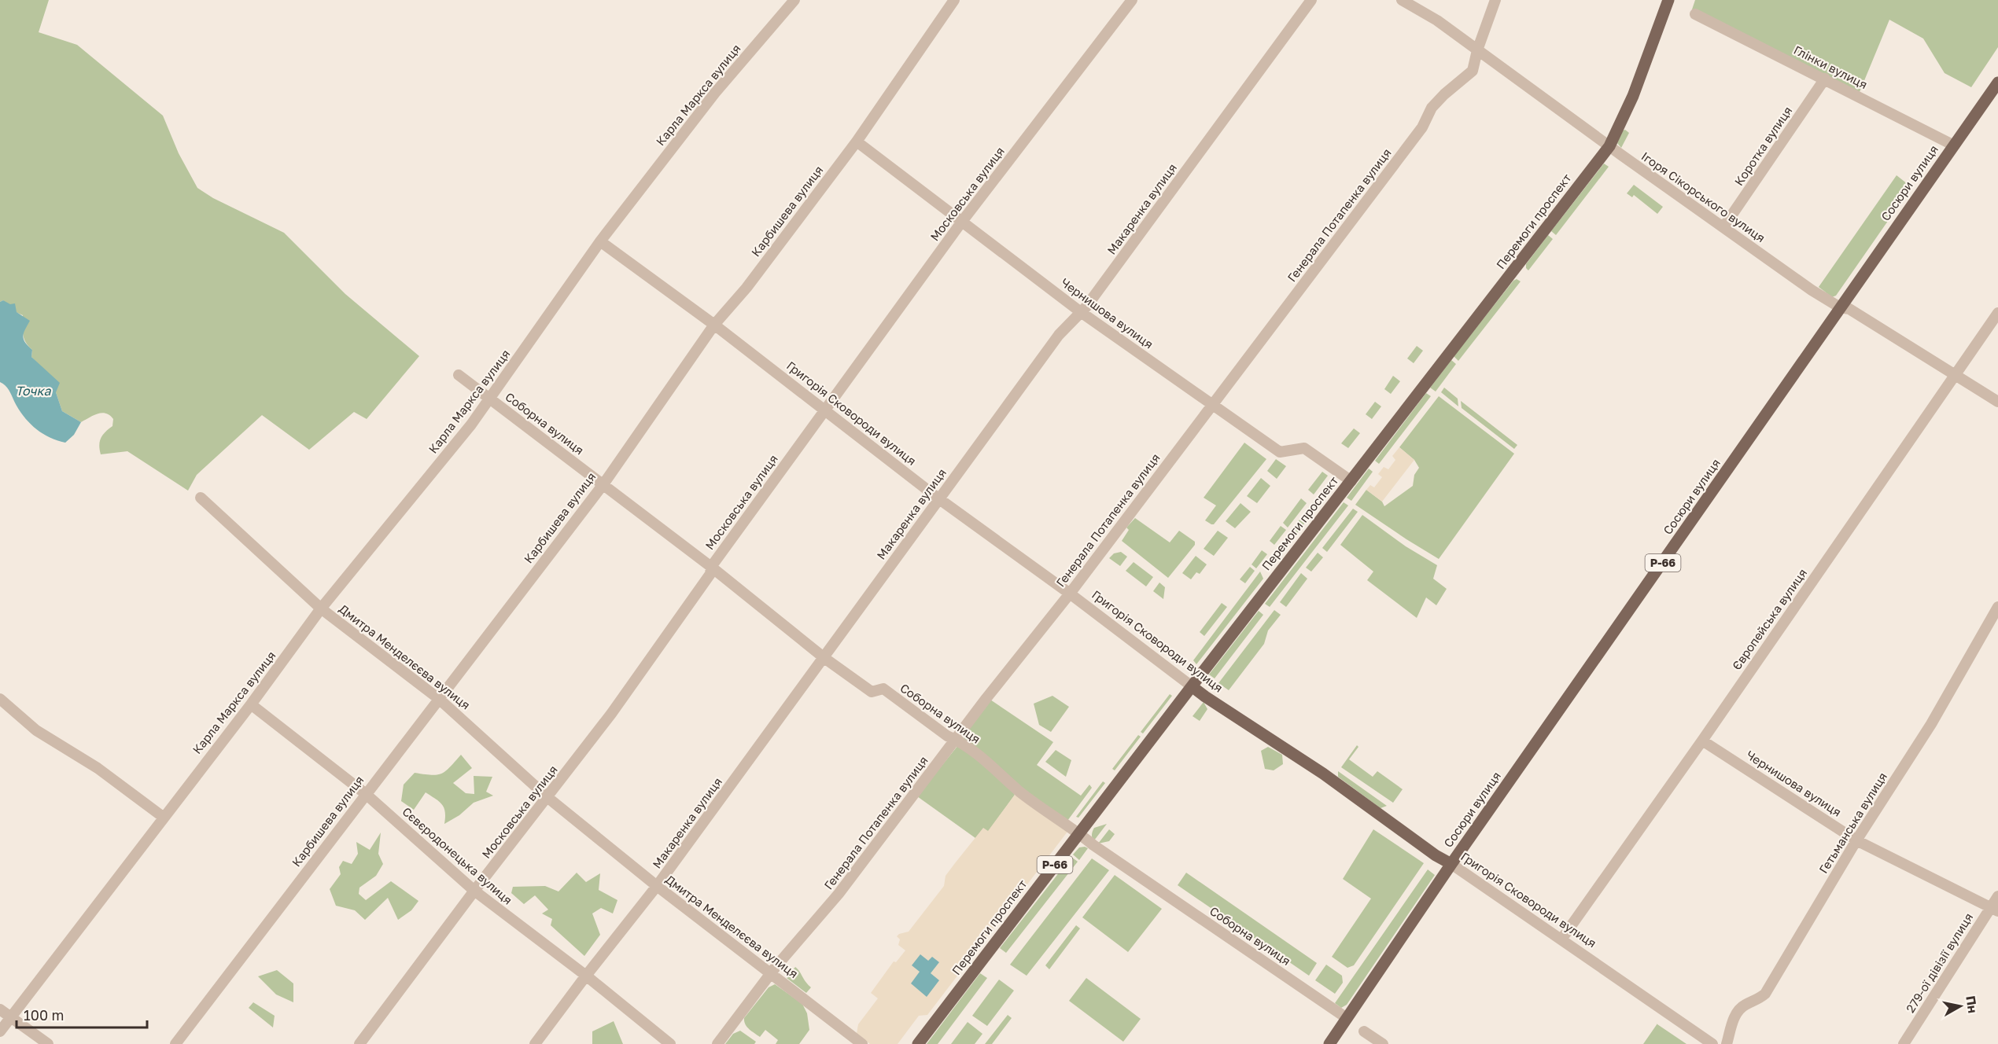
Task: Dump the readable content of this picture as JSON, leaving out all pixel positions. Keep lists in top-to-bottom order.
{
  "streets": {
    "main road": [
      "Сосюри вулиця",
      "Перемоги проспект",
      "Григорія Сковороди вулиця",
      "Р-66"
    ],
    "street": [
      "Глінки вулиця",
      "Карла Маркса вулиця",
      "Коротка вулиця",
      "Московська вулиця",
      "Ігоря Сікорського вулиця",
      "Макаренка вулиця",
      "Карбишева вулиця",
      "Генерала Потапенка вулиця",
      "Чернишова вулиця",
      "Соборна вулиця",
      "Європейська вулиця",
      "Дмитра Менделєєва вулиця",
      "Гетьманська вулиця",
      "Сєвєродонецька вулиця",
      "279-ої дівізії вулиця"
    ]
  },
  "crossings": [
    ["Глінки вулиця", "Коротка вулиця"],
    ["Глінки вулиця", "Сосюри вулиця"],
    ["Карла Маркса вулиця", "Григорія Сковороди вулиця"],
    ["Карла Маркса вулиця", "Соборна вулиця"],
    ["Карла Маркса вулиця", "Дмитра Менделєєва вулиця"],
    ["Карла Маркса вулиця", "Сєвєродонецька вулиця"],
    ["Коротка вулиця", "Ігоря Сікорського вулиця"],
    ["Сосюри вулиця", "Ігоря Сікорського вулиця"],
    ["Сосюри вулиця", "Григорія Сковороди вулиця"],
    ["Сосюри вулиця", "Соборна вулиця"],
    ["Московська вулиця", "Чернишова вулиця"],
    ["Московська вулиця", "Григорія Сковороди вулиця"],
    ["Московська вулиця", "Соборна вулиця"],
    ["Московська вулиця", "Дмитра Менделєєва вулиця"],
    ["Московська вулиця", "Сєвєродонецька вулиця"],
    ["Ігоря Сікорського вулиця", "Генерала Потапенка вулиця"],
    ["Ігоря Сікорського вулиця", "Перемоги проспект"],
    ["Ігоря Сікорського вулиця", "Європейська вулиця"],
    ["Макаренка вулиця", "Чернишова вулиця"],
    ["Макаренка вулиця", "Григорія Сковороди вулиця"],
    ["Макаренка вулиця", "Соборна вулиця"],
    ["Макаренка вулиця", "Дмитра Менделєєва вулиця"],
    ["Макаренка вулиця", "Сєвєродонецька вулиця"],
    ["Карбишева вулиця", "Чернишова вулиця"],
    ["Карбишева вулиця", "Григорія Сковороди вулиця"],
    ["Карбишева вулиця", "Соборна вулиця"],
    ["Карбишева вулиця", "Дмитра Менделєєва вулиця"],
    ["Карбишева вулиця", "Сєвєродонецька вулиця"],
    ["Генерала Потапенка вулиця", "Чернишова вулиця"],
    ["Генерала Потапенка вулиця", "Григорія Сковороди вулиця"],
    ["Генерала Потапенка вулиця", "Соборна вулиця"],
    ["Генерала Потапенка вулиця", "Дмитра Менделєєва вулиця"],
    ["Перемоги проспект", "Чернишова вулиця"],
    ["Перемоги проспект", "Григорія Сковороди вулиця"],
    ["Перемоги проспект", "Соборна вулиця"],
    ["Чернишова вулиця", "Європейська вулиця"],
    ["Чернишова вулиця", "Гетьманська вулиця"],
    ["Чернишова вулиця", "279-ої дівізії вулиця"],
    ["Григорія Сковороди вулиця", "Європейська вулиця"]
  ],
  "water": ["Точка"],
  "scale_bar": "100 m",
  "north": "right"
}
